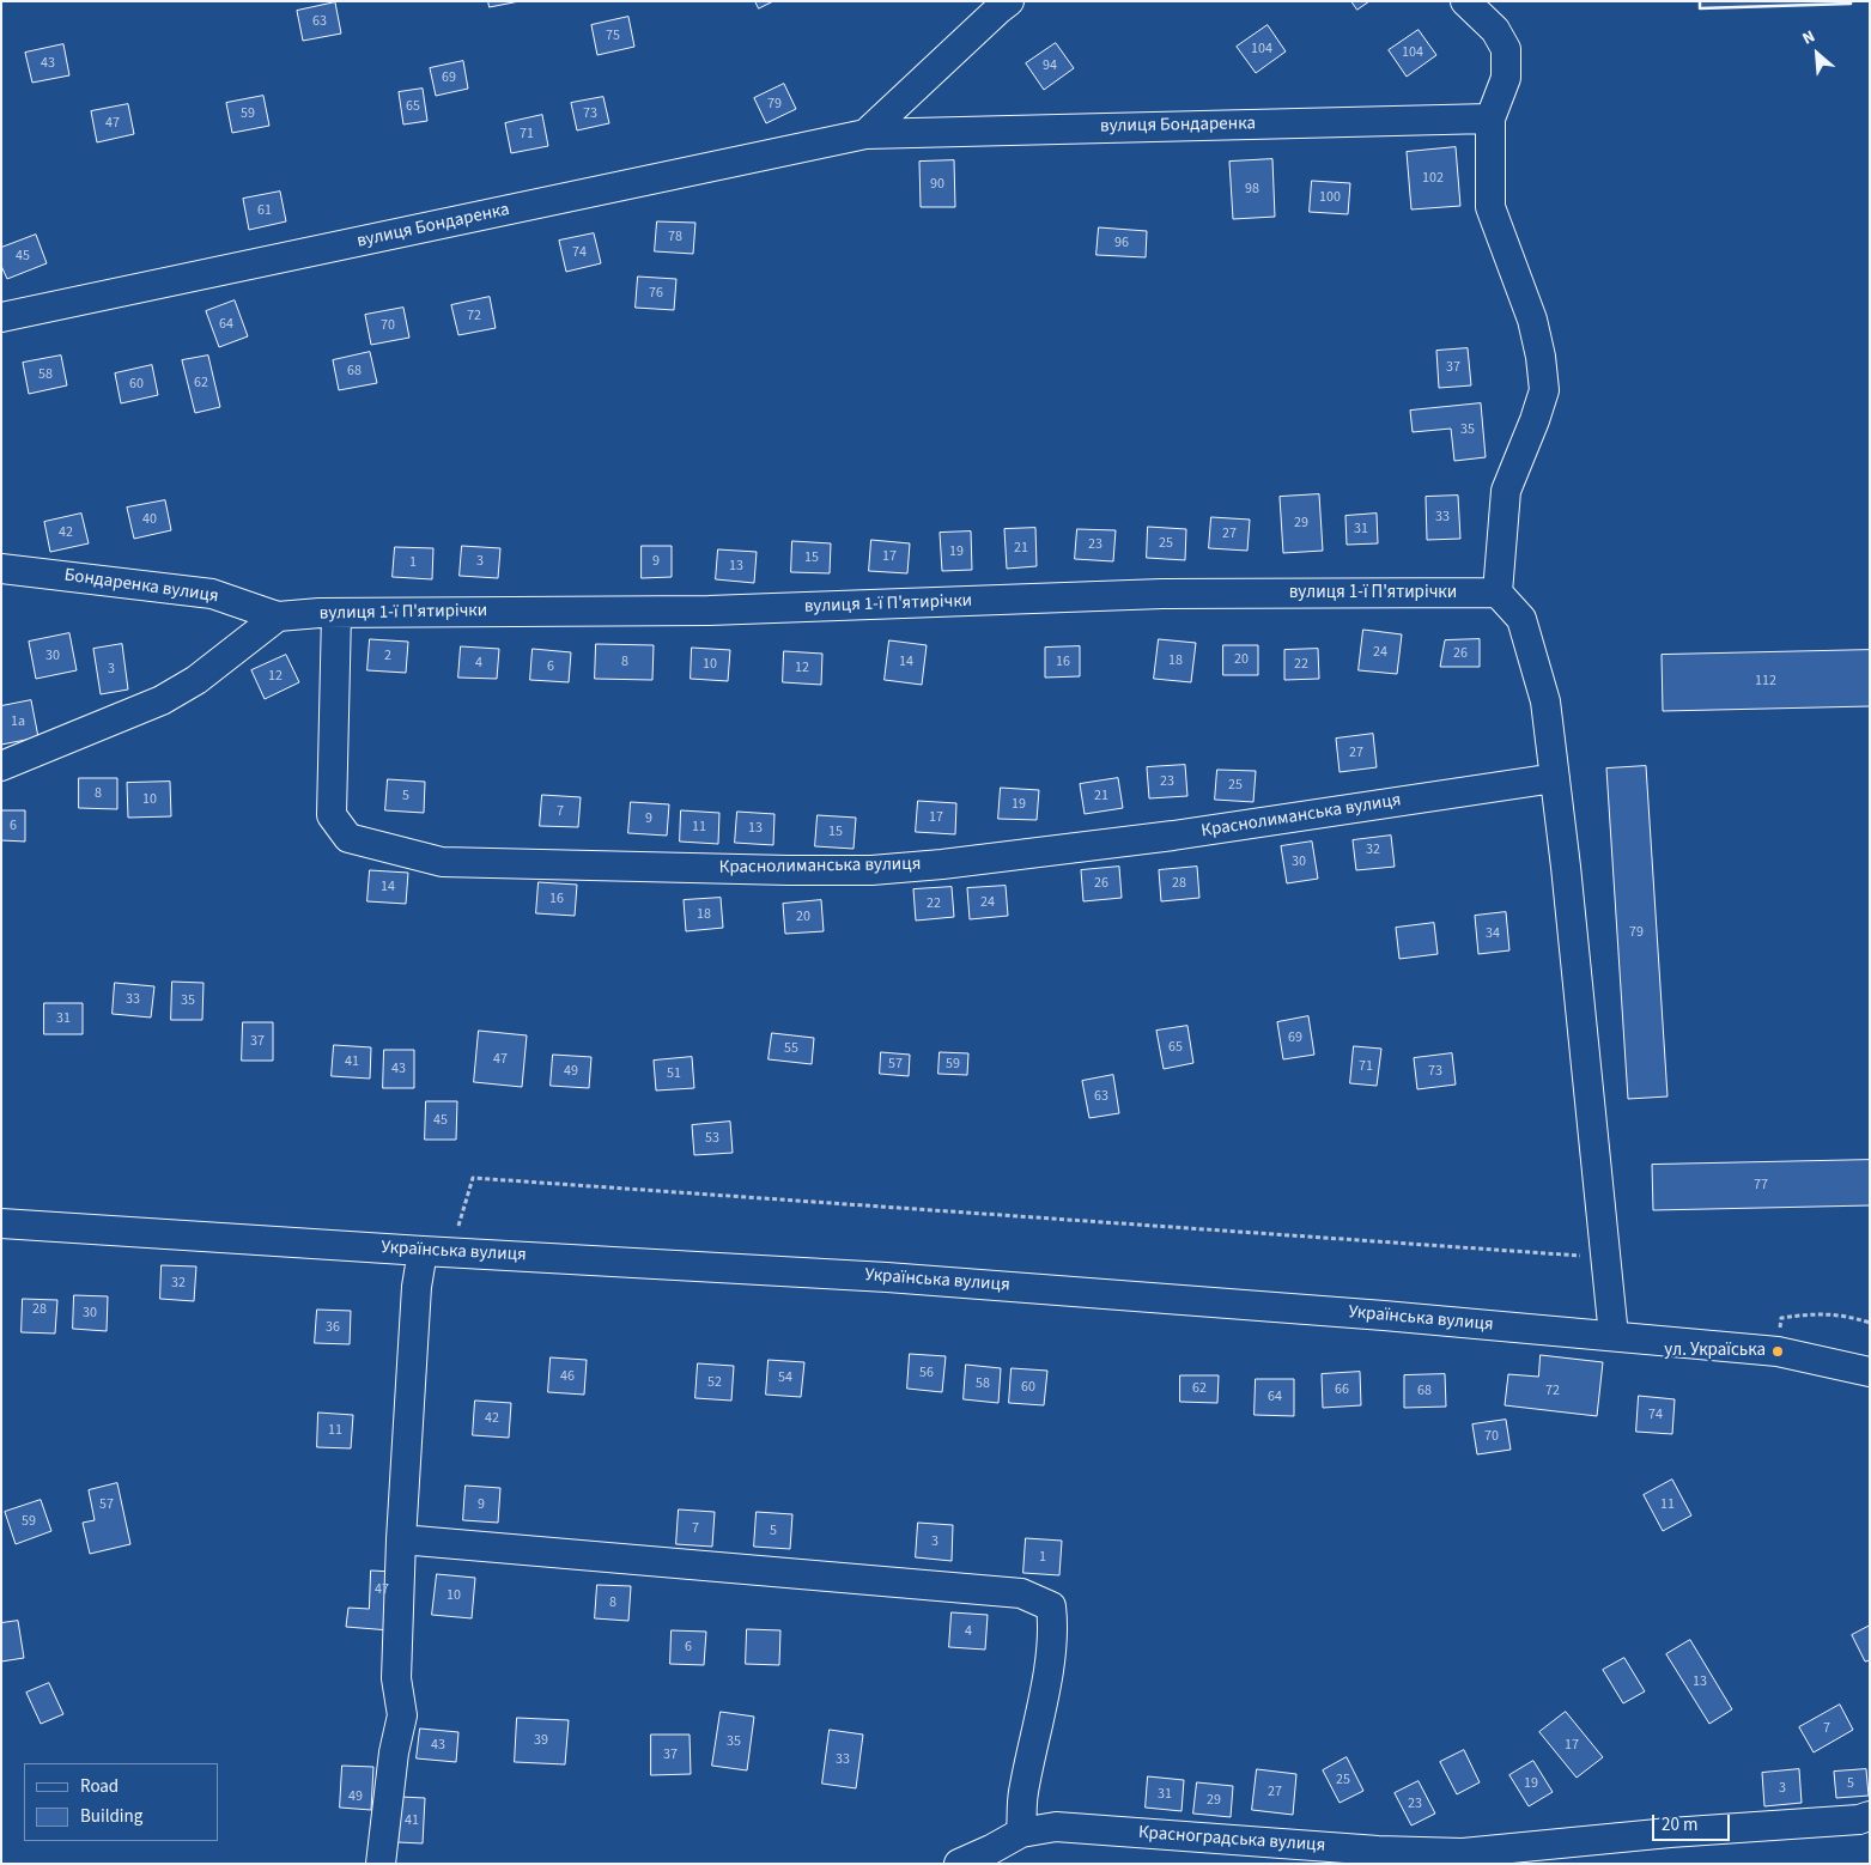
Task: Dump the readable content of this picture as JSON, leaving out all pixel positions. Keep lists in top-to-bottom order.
{
  "streets": {
    "street": [
      "вулиця Бондаренка",
      "Бондаренка вулиця",
      "вулиця 1-ї П'ятирічки",
      "Краснолиманська вулиця",
      "Українська вулиця",
      "Красноградська вулиця"
    ]
  },
  "crossings": [
    ["Бондаренка вулиця", "вулиця 1-ї П'ятирічки"],
    ["вулиця 1-ї П'ятирічки", "Краснолиманська вулиця"]
  ],
  "places": ["ул. Україська"],
  "house_numbers": [
    "63",
    "75",
    "104",
    "104",
    "43",
    "94",
    "69",
    "79",
    "65",
    "59",
    "73",
    "47",
    "71",
    "102",
    "90",
    "98",
    "100",
    "61",
    "78",
    "96",
    "74",
    "45",
    "76",
    "72",
    "64",
    "70",
    "37",
    "68",
    "58",
    "62",
    "60",
    "35",
    "33",
    "40",
    "29",
    "31",
    "42",
    "27",
    "25",
    "23",
    "21",
    "19",
    "17",
    "15",
    "3",
    "9",
    "1",
    "13",
    "24",
    "26",
    "30",
    "2",
    "20",
    "18",
    "8",
    "14",
    "16",
    "4",
    "10",
    "22",
    "6",
    "12",
    "3",
    "12",
    "112",
    "1а",
    "27",
    "23",
    "25",
    "8",
    "5",
    "21",
    "10",
    "19",
    "7",
    "17",
    "9",
    "6",
    "11",
    "13",
    "15",
    "32",
    "30",
    "26",
    "28",
    "14",
    "16",
    "24",
    "22",
    "18",
    "20",
    "79",
    "34",
    "33",
    "35",
    "31",
    "69",
    "37",
    "65",
    "55",
    "47",
    "41",
    "57",
    "59",
    "71",
    "43",
    "49",
    "73",
    "51",
    "63",
    "45",
    "53",
    "77",
    "32",
    "28",
    "30",
    "36",
    "56",
    "46",
    "54",
    "52",
    "58",
    "60",
    "62",
    "66",
    "68",
    "72",
    "64",
    "74",
    "42",
    "11",
    "70",
    "57",
    "9",
    "11",
    "59",
    "7",
    "5",
    "3",
    "1",
    "47",
    "10",
    "8",
    "4",
    "6",
    "13",
    "7",
    "39",
    "35",
    "43",
    "17",
    "37",
    "33",
    "25",
    "19",
    "5",
    "3",
    "27",
    "31",
    "49",
    "29",
    "23",
    "41"
  ],
  "legend": ["Road", "Building"],
  "scale_bar": "20 m",
  "north": "top left"
}
